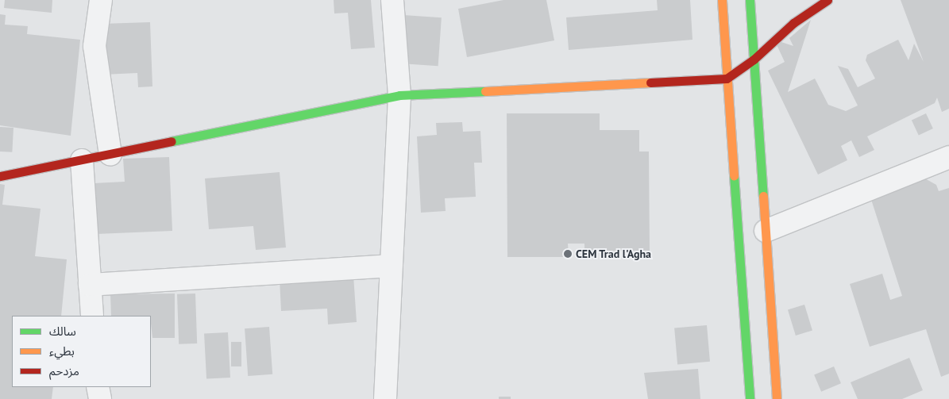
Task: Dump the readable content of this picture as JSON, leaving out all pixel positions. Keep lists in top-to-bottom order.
{
  "places": ["CEM Trad l'Agha"],
  "legend": ["سالك", "بطيء", "مزدحم"]
}
